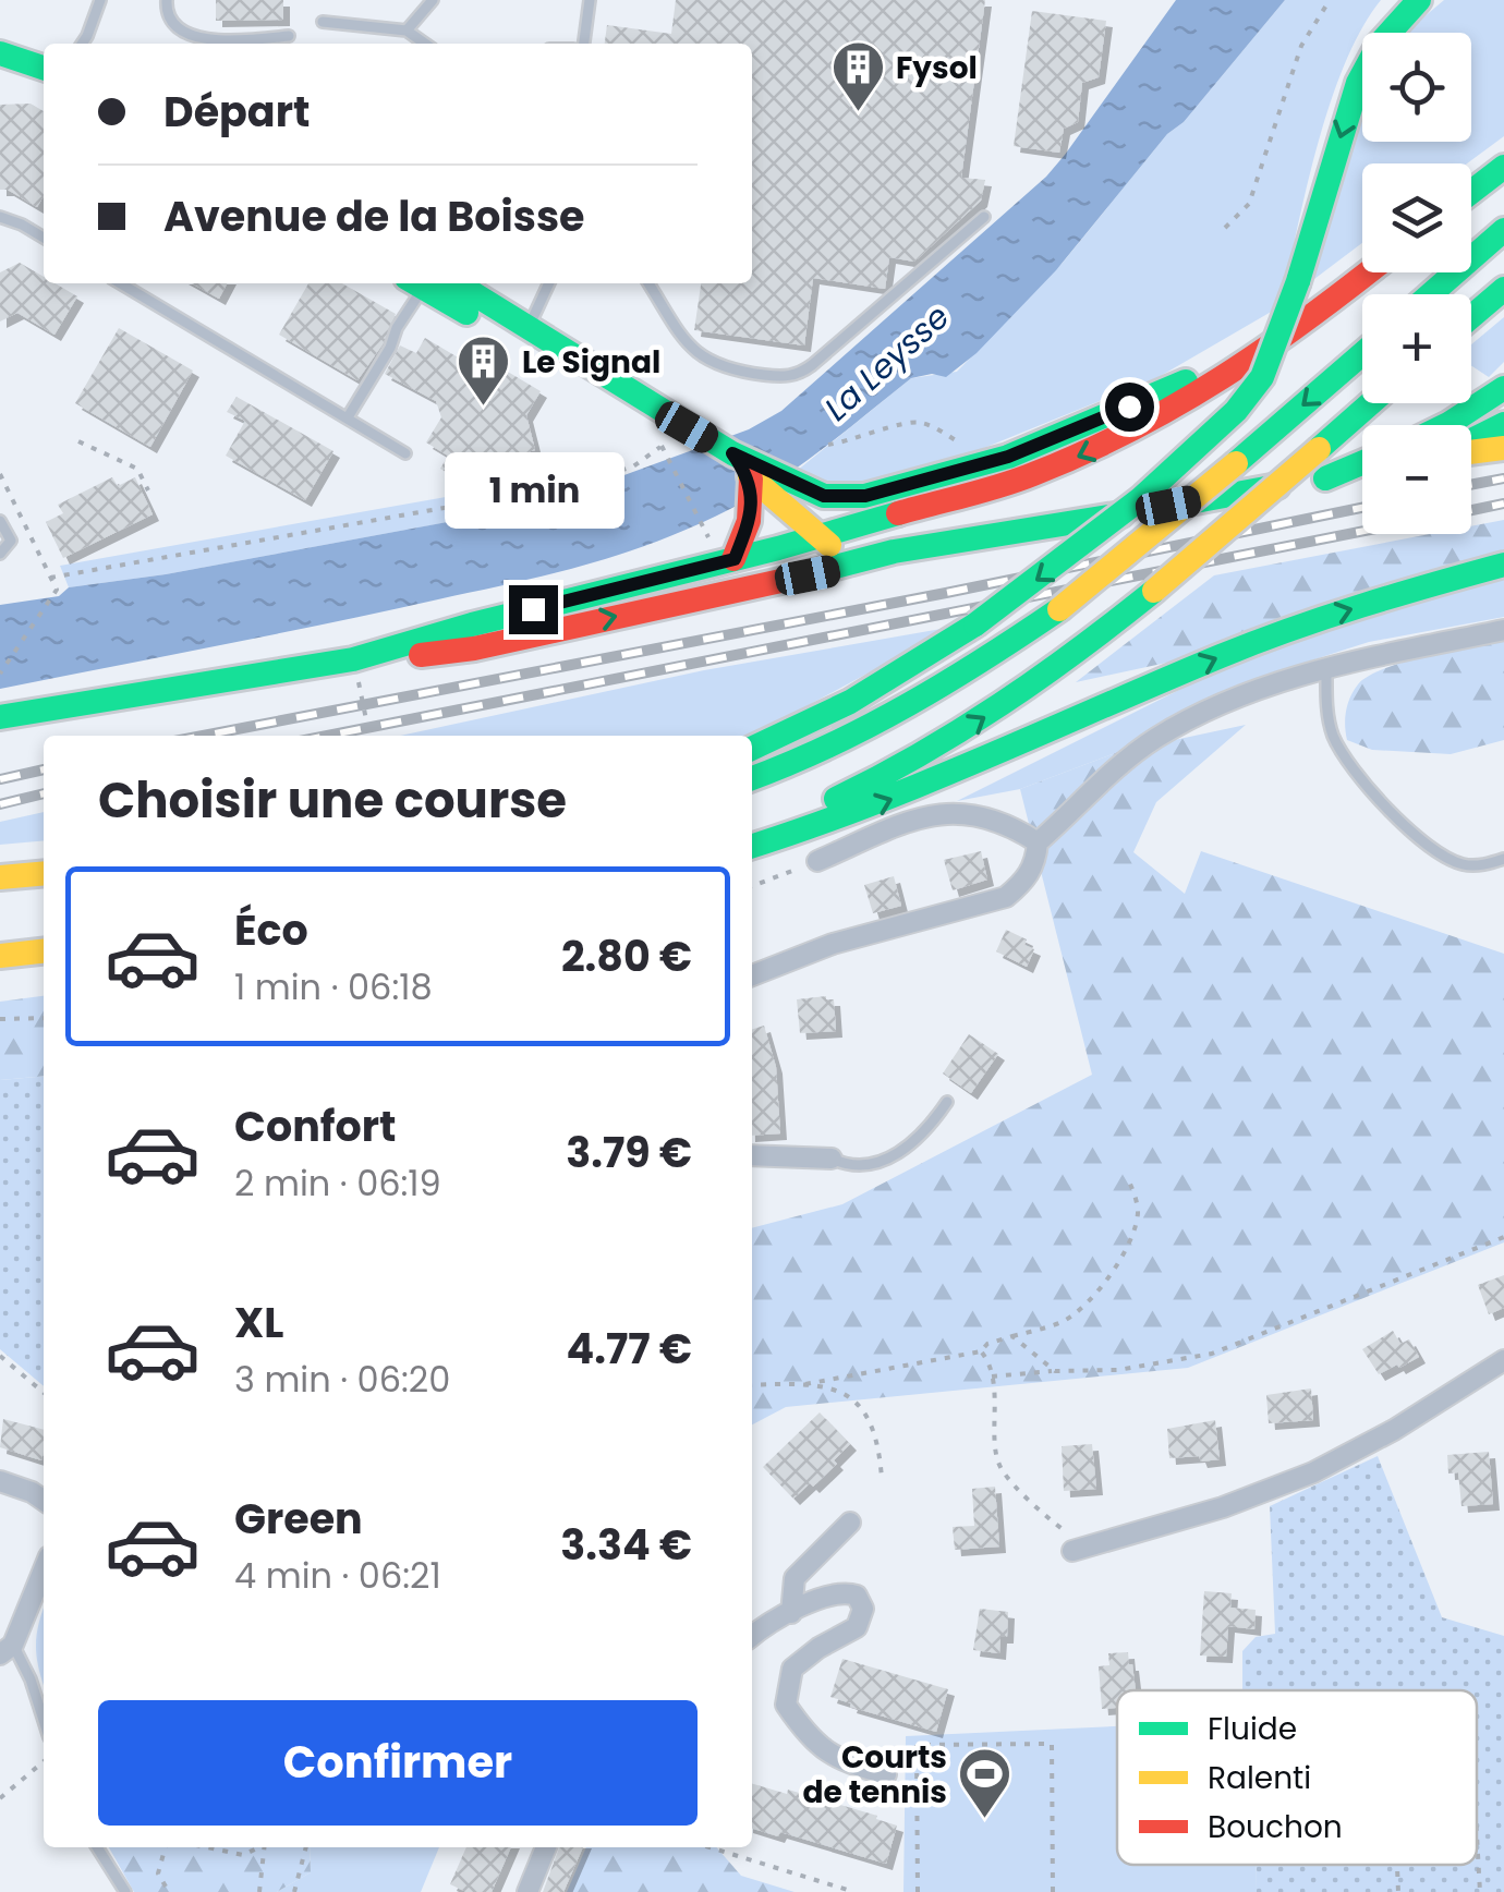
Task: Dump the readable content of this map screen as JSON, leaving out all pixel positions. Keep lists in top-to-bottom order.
{
  "water": ["La Leysse"],
  "places": {
    "building": ["Fysol", "Le Signal"],
    "sports": ["Courts de tennis"]
  },
  "legend": ["Fluide", "Ralenti", "Bouchon"],
  "page": {
    "map_buttons": ["+", "−"],
    "banner": ["Départ", "Avenue de la Boisse"],
    "bubble": "1 min",
    "heading": "Choisir une course",
    "list": [
      {
        "name": "Éco",
        "note": "1 min · 06:18",
        "value": "2.80 €"
      },
      {
        "name": "Confort",
        "note": "2 min · 06:19",
        "value": "3.79 €"
      },
      {
        "name": "XL",
        "note": "3 min · 06:20",
        "value": "4.77 €"
      },
      {
        "name": "Green",
        "note": "4 min · 06:21",
        "value": "3.34 €"
      }
    ],
    "buttons": "Confirmer"
  }
}
